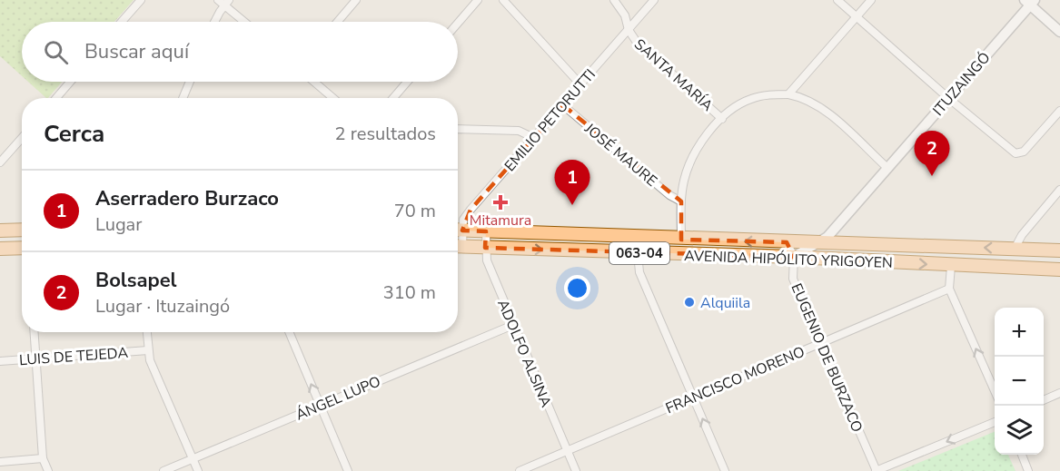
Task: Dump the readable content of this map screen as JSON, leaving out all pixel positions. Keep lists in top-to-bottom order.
{
  "streets": {
    "main road": ["063-04", "AVENIDA HIPÓLITO YRIGOYEN"],
    "street": [
      "SANTA MARÍA",
      "ITUZAINGÓ",
      "EMILIO PETORUTTI",
      "JOSÉ MAURE",
      "ADOLFO ALSINA",
      "LUIS DE TEJEDA",
      "EUGENIO DE BURZACO",
      "FRANCISCO MORENO",
      "ÁNGEL LUPO"
    ]
  },
  "crossings": [
    ["SANTA MARÍA", "EMILIO PETORUTTI"],
    ["ITUZAINGÓ", "AVENIDA HIPÓLITO YRIGOYEN"],
    ["ITUZAINGÓ", "EUGENIO DE BURZACO"],
    ["EMILIO PETORUTTI", "JOSÉ MAURE"],
    ["AVENIDA HIPÓLITO YRIGOYEN", "ADOLFO ALSINA"],
    ["AVENIDA HIPÓLITO YRIGOYEN", "EUGENIO DE BURZACO"],
    ["ADOLFO ALSINA", "FRANCISCO MORENO"],
    ["ADOLFO ALSINA", "ÁNGEL LUPO"],
    ["EUGENIO DE BURZACO", "FRANCISCO MORENO"]
  ],
  "places": {
    "health": ["Mitamura"],
    "other": ["Alquiila"]
  },
  "page": {
    "search": "Buscar aquí",
    "heading": ["Cerca", "2 resultados"],
    "pins": ["2", "1"],
    "list": [
      {
        "mark": "1",
        "name": "Aserradero Burzaco",
        "note": "Lugar",
        "value": "70 m"
      },
      {
        "mark": "2",
        "name": "Bolsapel",
        "note": "Lugar · Ituzaingó",
        "value": "310 m"
      }
    ],
    "map_buttons": ["+", "−"]
  }
}
